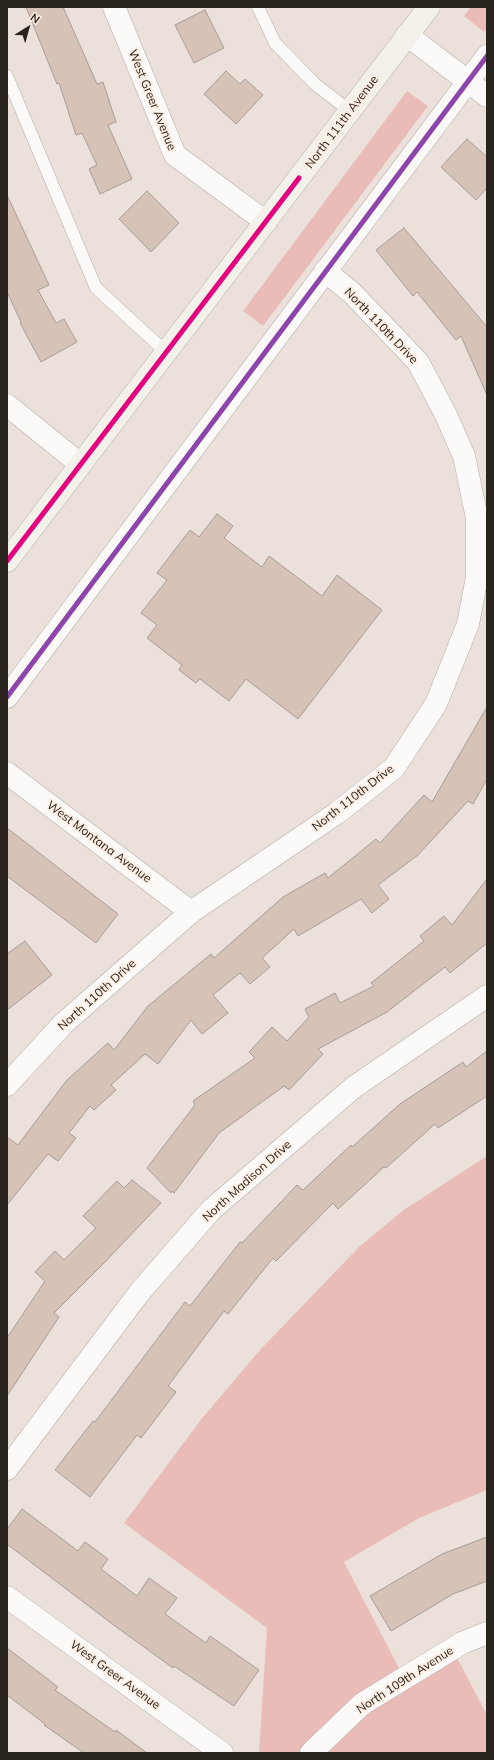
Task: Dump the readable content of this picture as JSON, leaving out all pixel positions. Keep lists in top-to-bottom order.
{
  "streets": {
    "street": [
      "West Greer Avenue",
      "North 111th Avenue",
      "North 110th Drive",
      "West Montana Avenue",
      "North Madison Drive",
      "North 109th Avenue"
    ]
  },
  "crossings": [
    ["West Greer Avenue", "North 111th Avenue"],
    ["North 110th Drive", "West Montana Avenue"]
  ],
  "north": "top right"
}
